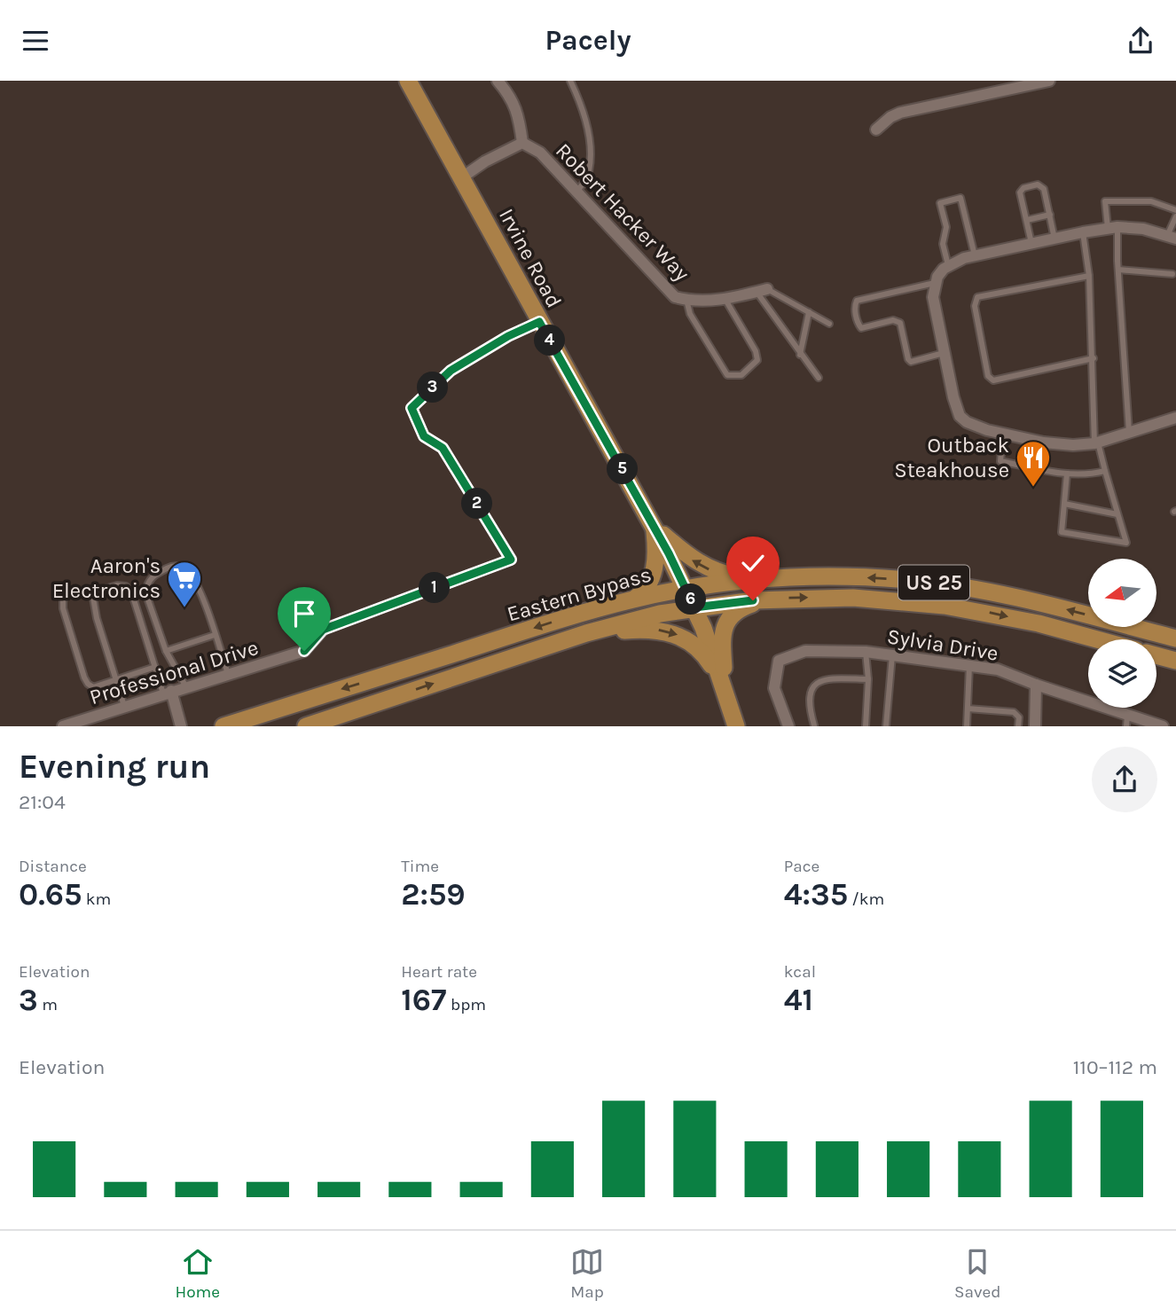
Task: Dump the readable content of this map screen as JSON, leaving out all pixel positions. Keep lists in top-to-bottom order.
{
  "streets": {
    "main road": ["Irvine Road", "US 25", "Eastern Bypass"],
    "street": ["Robert Hacker Way", "Sylvia Drive", "Professional Drive"]
  },
  "crossings": [
    ["Robert Hacker Way", "Irvine Road"],
    ["Irvine Road", "Eastern Bypass"]
  ],
  "places": {
    "restaurant": ["Outback Steakhouse"],
    "supermarket": ["Aaron's Electronics"]
  },
  "north": "left",
  "page": {
    "header": "Pacely",
    "pins": [
      "4",
      "3",
      "5",
      "2",
      "1",
      "6"
    ],
    "heading": ["Evening run", "21:04"],
    "stats": [
      ["Distance", "0.65 km"],
      ["Time", "2:59"],
      ["Pace", "4:35 /km"],
      ["Elevation", "3 m"],
      ["Heart rate", "167 bpm"],
      ["kcal", "41"]
    ],
    "chart": ["Elevation", "110–112 m"],
    "tabs": ["Home", "Map", "Saved"]
  }
}
